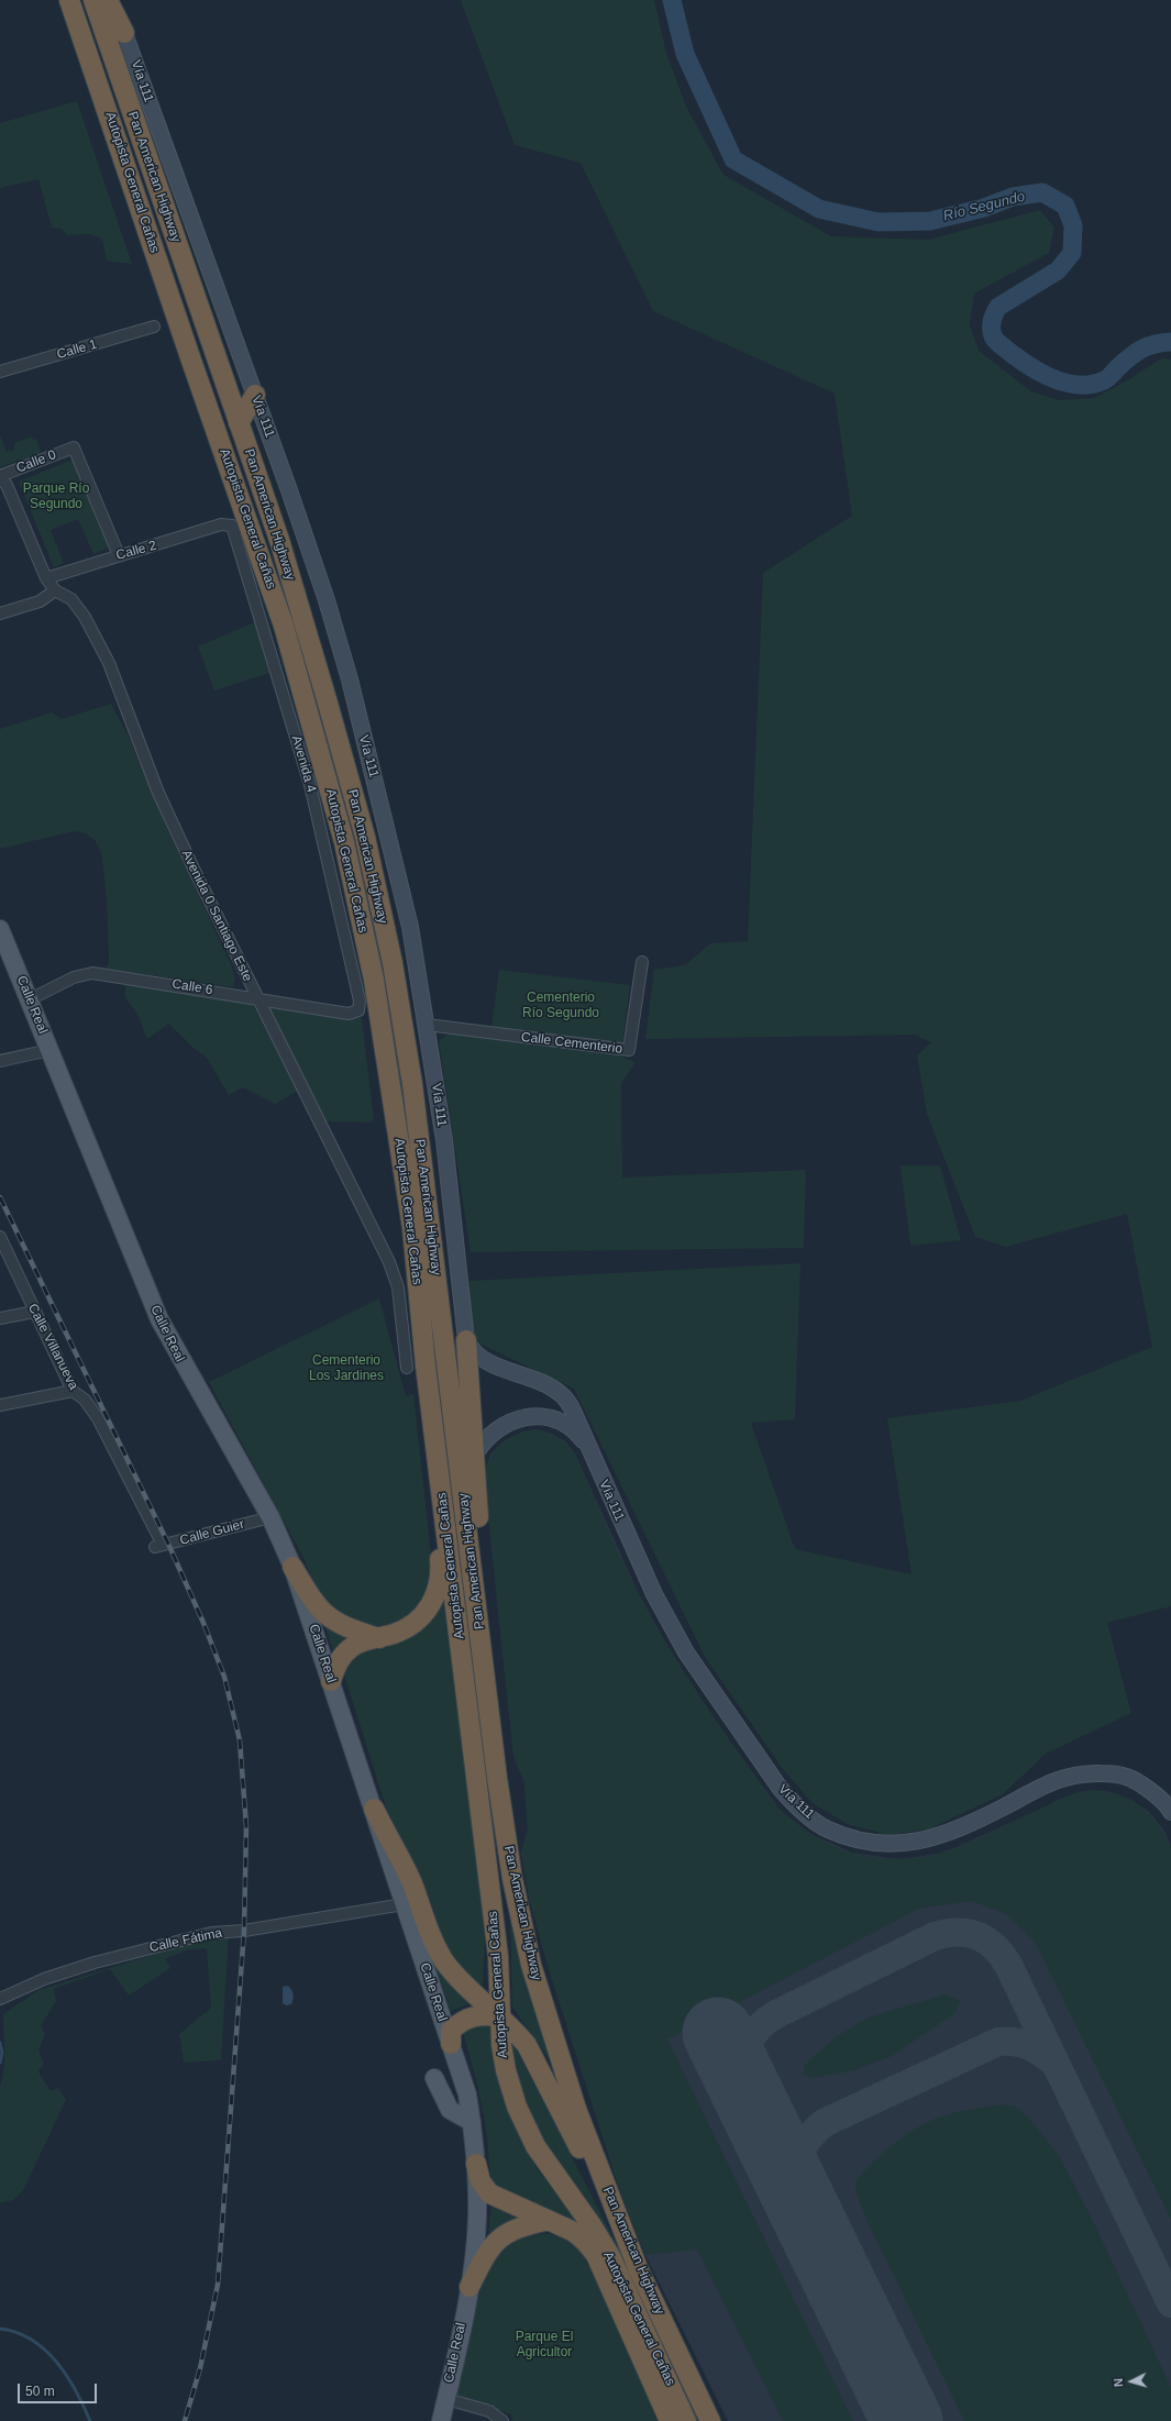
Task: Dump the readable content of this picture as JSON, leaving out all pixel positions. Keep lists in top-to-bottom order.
{
  "streets": {
    "highway": ["Pan American Highway", "Autopista General Cañas"],
    "main road": ["Vía 111", "Calle Real"],
    "street": [
      "Calle 1",
      "Calle 0",
      "Calle 2",
      "Avenida 4",
      "Avenida 0 Santiago Este",
      "Calle 6",
      "Calle Cementerio",
      "Calle Villanueva",
      "Calle Guier",
      "Calle Fátima"
    ]
  },
  "crossings": [
    ["Vía 111", "Calle Cementerio"],
    ["Autopista General Cañas", "Avenida 0 Santiago Este"],
    ["Calle 0", "Calle 2"],
    ["Calle 0", "Avenida 0 Santiago Este"],
    ["Calle 2", "Avenida 4"],
    ["Calle 2", "Avenida 0 Santiago Este"],
    ["Avenida 4", "Calle 6"],
    ["Avenida 0 Santiago Este", "Calle 6"],
    ["Calle 6", "Calle Real"],
    ["Calle Real", "Calle Guier"],
    ["Calle Real", "Calle Fátima"],
    ["Calle Villanueva", "Calle Guier"]
  ],
  "water": ["Río Segundo"],
  "parks": [
    "Parque Río Segundo",
    "Cementerio Río Segundo",
    "Cementerio Los Jardines",
    "Parque El Agricultor"
  ],
  "scale_bar": "50 m",
  "north": "left"
}
